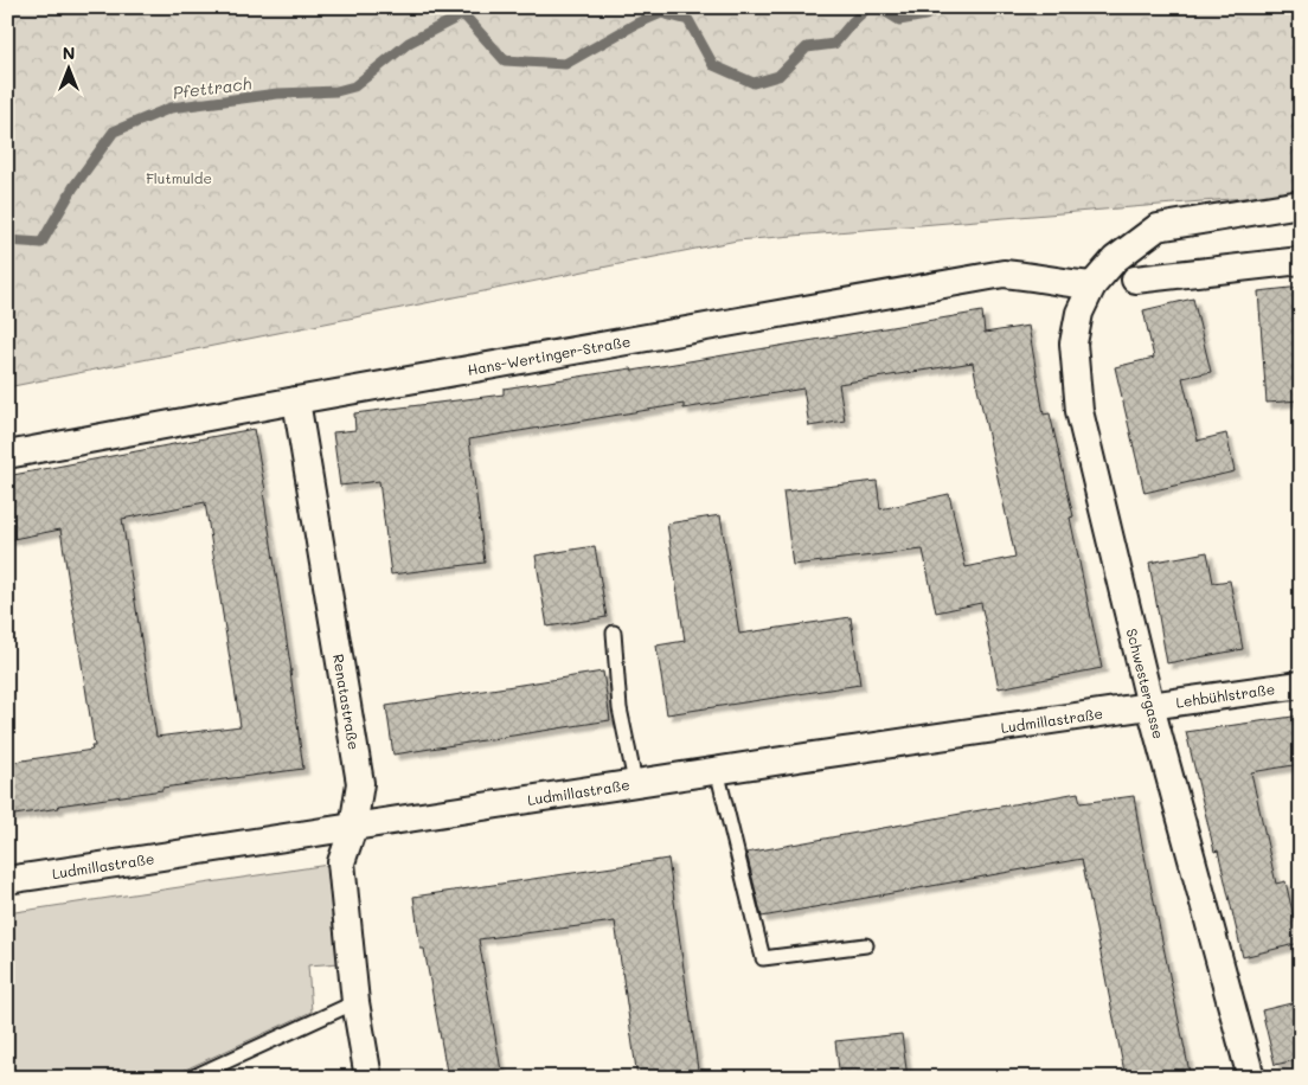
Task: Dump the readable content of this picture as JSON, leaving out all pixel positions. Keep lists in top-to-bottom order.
{
  "streets": {
    "street": [
      "Hans-Wertinger-Straße",
      "Schwestergasse",
      "Lehbühlstraße",
      "Renatastraße",
      "Ludmillastraße"
    ]
  },
  "crossings": [
    ["Hans-Wertinger-Straße", "Schwestergasse"],
    ["Hans-Wertinger-Straße", "Renatastraße"],
    ["Schwestergasse", "Lehbühlstraße"],
    ["Schwestergasse", "Ludmillastraße"],
    ["Lehbühlstraße", "Ludmillastraße"],
    ["Renatastraße", "Ludmillastraße"]
  ],
  "water": ["Pfettrach"],
  "parks": ["Flutmulde"],
  "north": "top"
}
